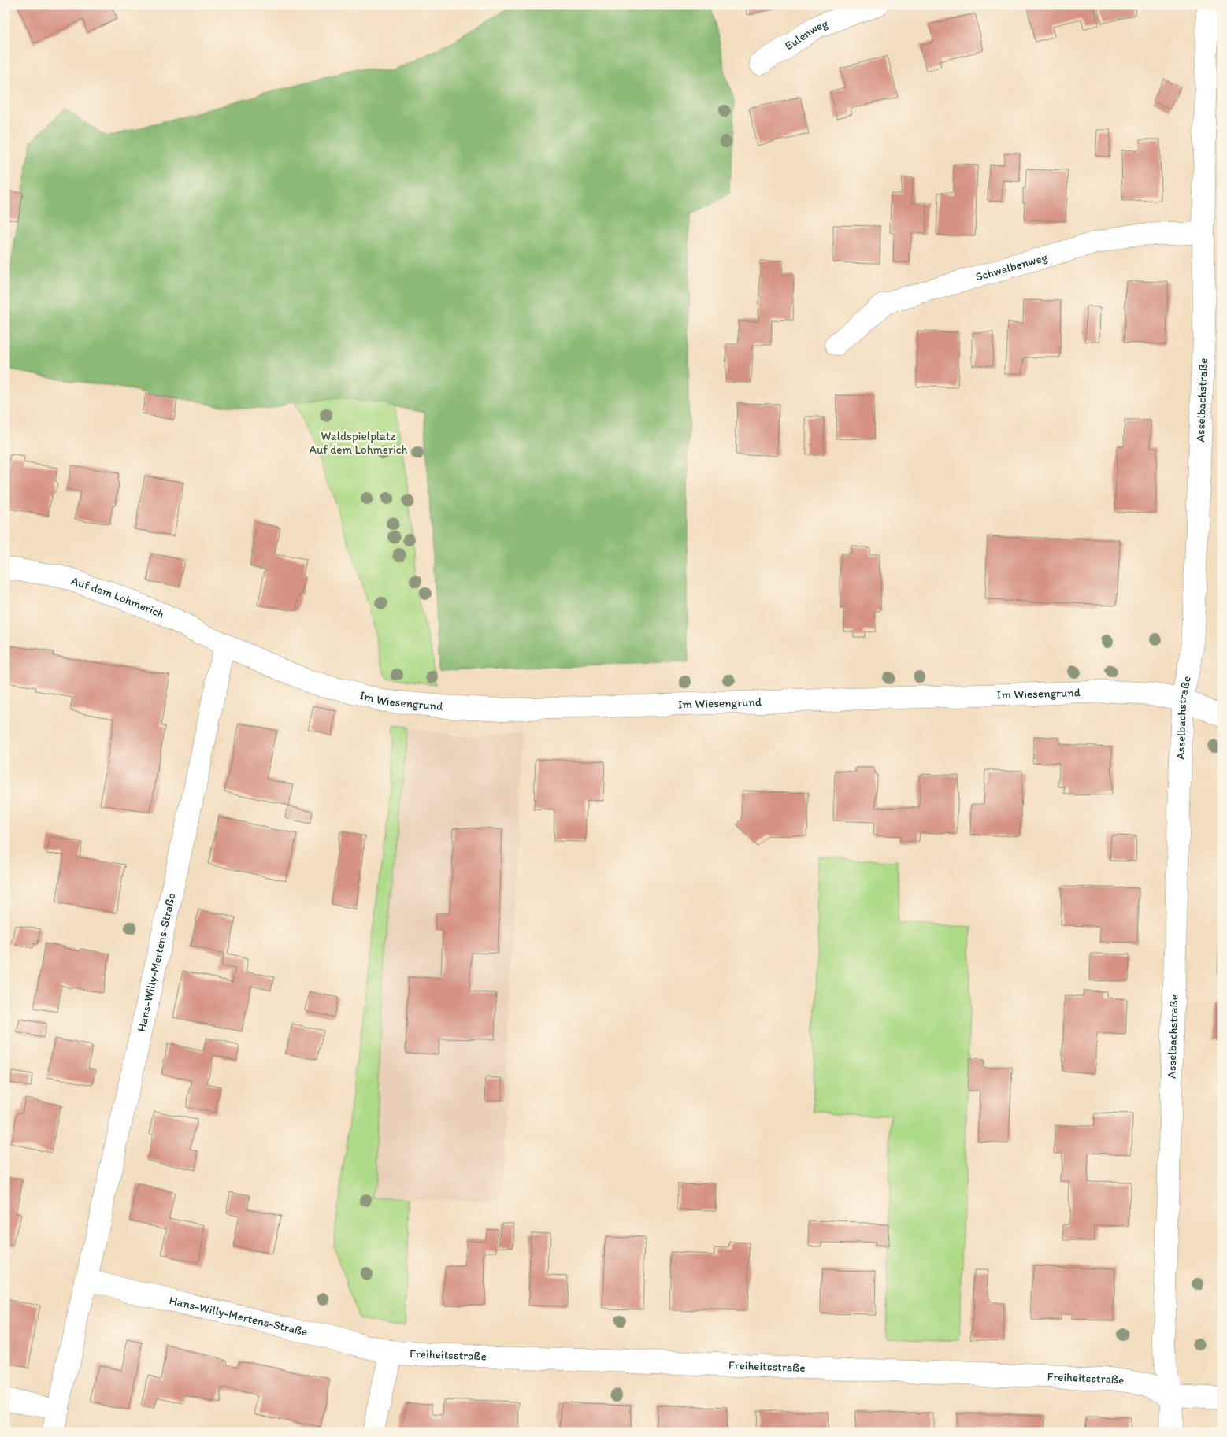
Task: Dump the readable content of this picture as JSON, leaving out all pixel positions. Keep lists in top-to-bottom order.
{
  "streets": {
    "street": [
      "Eulenweg",
      "Schwalbenweg",
      "Asselbachstraße",
      "Auf dem Lohmerich",
      "Im Wiesengrund",
      "Hans-Willy-Mertens-Straße",
      "Freiheitsstraße"
    ]
  },
  "crossings": [
    ["Schwalbenweg", "Asselbachstraße"],
    ["Asselbachstraße", "Im Wiesengrund"],
    ["Asselbachstraße", "Freiheitsstraße"],
    ["Auf dem Lohmerich", "Im Wiesengrund"],
    ["Auf dem Lohmerich", "Hans-Willy-Mertens-Straße"],
    ["Im Wiesengrund", "Hans-Willy-Mertens-Straße"],
    ["Hans-Willy-Mertens-Straße", "Freiheitsstraße"]
  ],
  "parks": ["Waldspielplatz Auf dem Lohmerich"]
}
